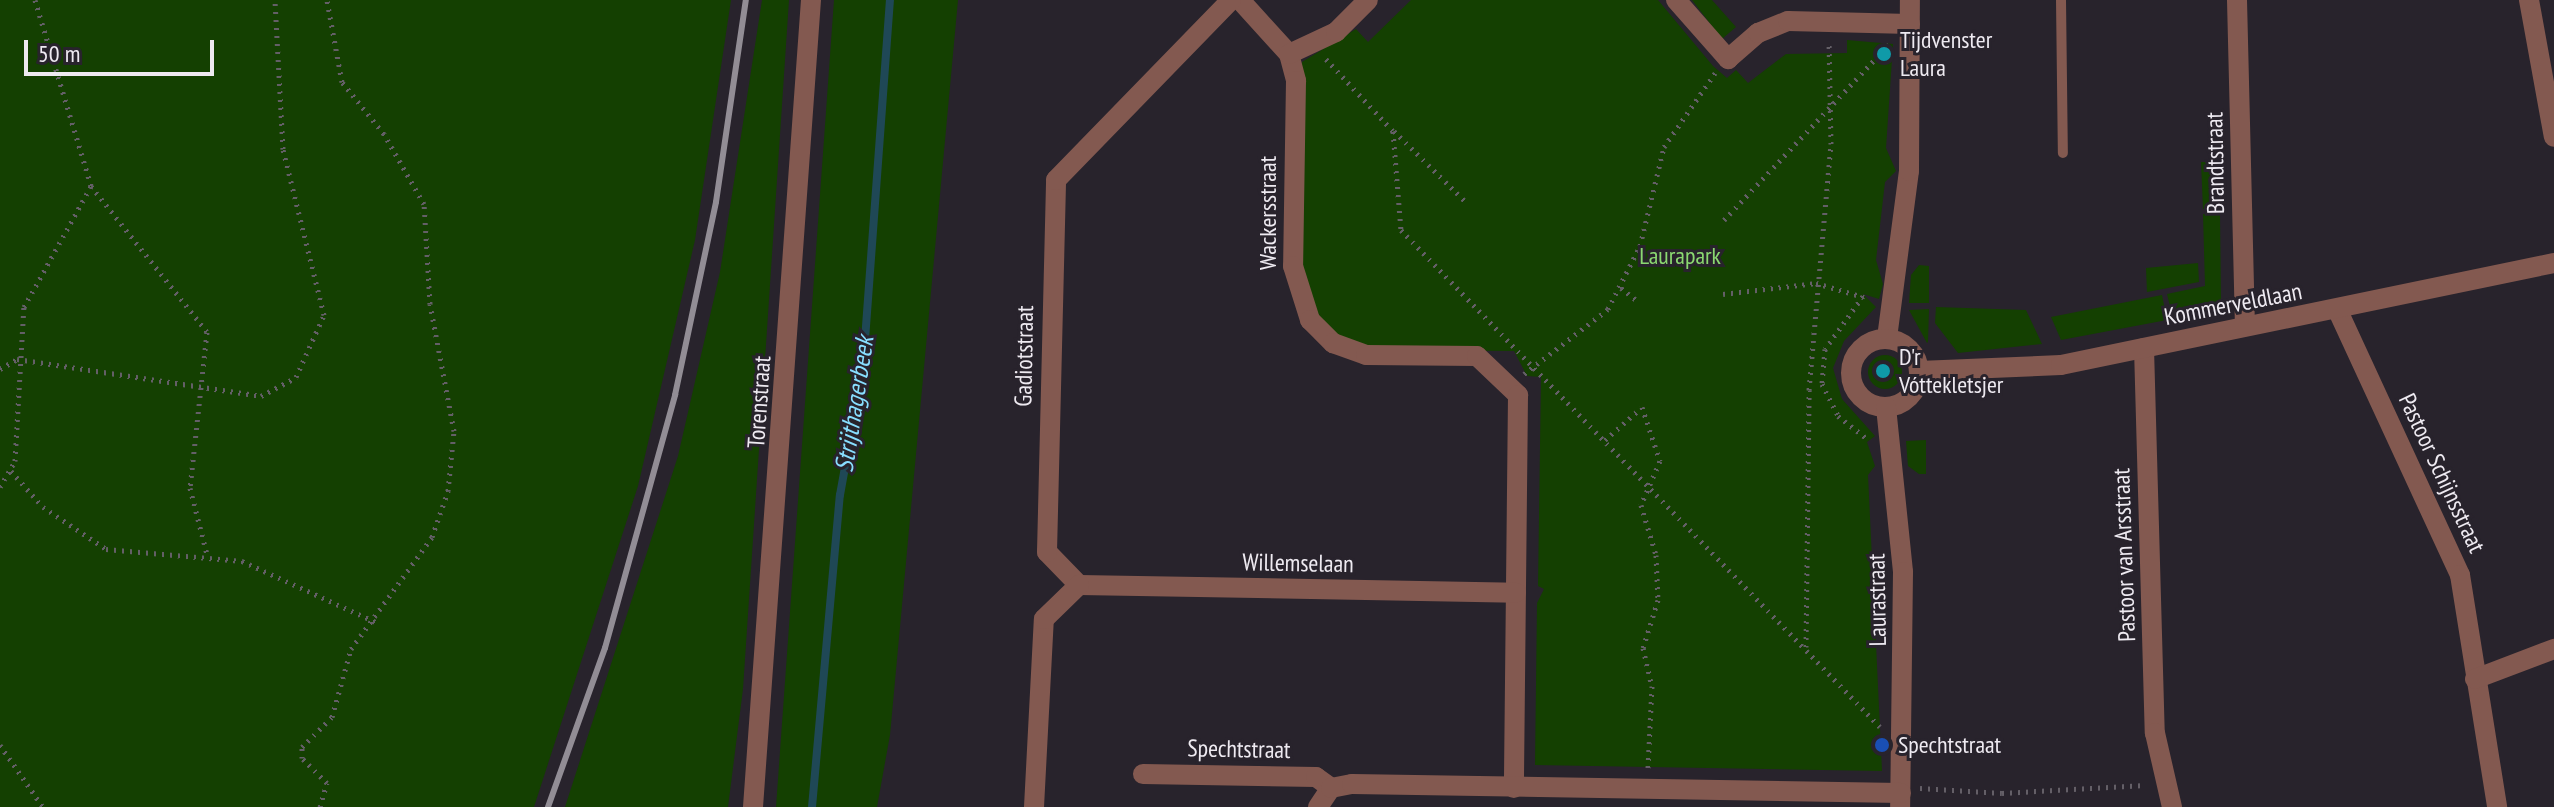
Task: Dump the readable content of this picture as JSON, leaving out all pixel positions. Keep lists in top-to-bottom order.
{
  "streets": {
    "street": [
      "Brandtstraat",
      "Wackersstraat",
      "Kommerveldlaan",
      "Gadiotstraat",
      "Torenstraat",
      "Pastoor Schijnsstraat",
      "Pastoor van Arsstraat",
      "Willemselaan",
      "Laurastraat",
      "Spechtstraat"
    ]
  },
  "crossings": [
    ["Brandtstraat", "Kommerveldlaan"],
    ["Wackersstraat", "Willemselaan"],
    ["Wackersstraat", "Spechtstraat"],
    ["Kommerveldlaan", "Pastoor Schijnsstraat"],
    ["Kommerveldlaan", "Pastoor van Arsstraat"],
    ["Kommerveldlaan", "Laurastraat"],
    ["Gadiotstraat", "Willemselaan"],
    ["Laurastraat", "Spechtstraat"]
  ],
  "water": ["Strijthagerbeek"],
  "parks": ["Laurapark"],
  "places": ["Tijdvenster Laura", "D'r Vóttekletsjer", "Spechtstraat"],
  "scale_bar": "50 m"
}
